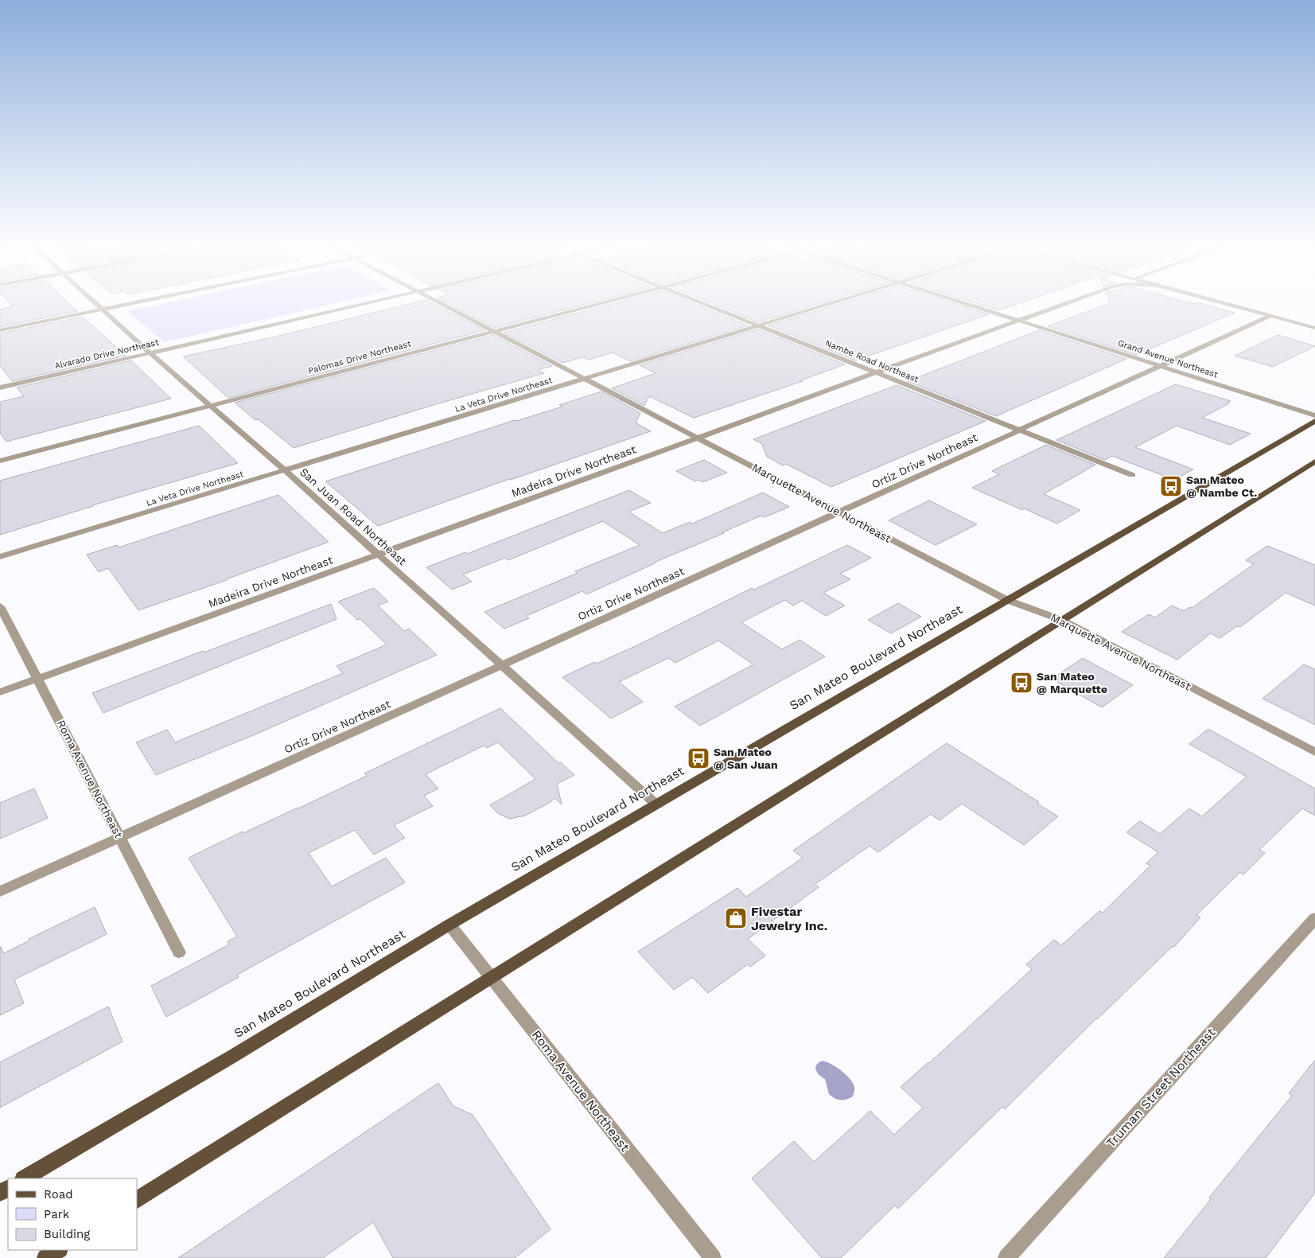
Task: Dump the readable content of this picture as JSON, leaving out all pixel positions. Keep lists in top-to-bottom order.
{
  "streets": {
    "main road": ["San Mateo Boulevard Northeast"],
    "street": [
      "Alvarado Drive Northeast",
      "Palomas Drive Northeast",
      "Grand Avenue Northeast",
      "Nambe Road Northeast",
      "La Veta Drive Northeast",
      "Ortiz Drive Northeast",
      "Madeira Drive Northeast",
      "Marquette Avenue Northeast",
      "San Juan Road Northeast",
      "Roma Avenue Northeast",
      "Truman Street Northeast"
    ]
  },
  "crossings": [
    ["Alvarado Drive Northeast", "San Juan Road Northeast"],
    ["Palomas Drive Northeast", "Marquette Avenue Northeast"],
    ["Palomas Drive Northeast", "San Juan Road Northeast"],
    ["Grand Avenue Northeast", "Ortiz Drive Northeast"],
    ["Grand Avenue Northeast", "Madeira Drive Northeast"],
    ["Nambe Road Northeast", "La Veta Drive Northeast"],
    ["Nambe Road Northeast", "Ortiz Drive Northeast"],
    ["Nambe Road Northeast", "Madeira Drive Northeast"],
    ["La Veta Drive Northeast", "Marquette Avenue Northeast"],
    ["La Veta Drive Northeast", "San Juan Road Northeast"],
    ["Ortiz Drive Northeast", "Marquette Avenue Northeast"],
    ["Ortiz Drive Northeast", "San Juan Road Northeast"],
    ["Ortiz Drive Northeast", "Roma Avenue Northeast"],
    ["Madeira Drive Northeast", "Marquette Avenue Northeast"],
    ["Madeira Drive Northeast", "San Juan Road Northeast"],
    ["Madeira Drive Northeast", "Roma Avenue Northeast"],
    ["Marquette Avenue Northeast", "San Mateo Boulevard Northeast"],
    ["San Juan Road Northeast", "San Mateo Boulevard Northeast"],
    ["San Mateo Boulevard Northeast", "Roma Avenue Northeast"]
  ],
  "places": {
    "bus stop": ["San Mateo @ Nambe Ct.", "San Mateo @ Marquette", "San Mateo @ San Juan"],
    "shop": ["Fivestar Jewelry Inc."]
  },
  "legend": ["Road", "Park", "Building"]
}
